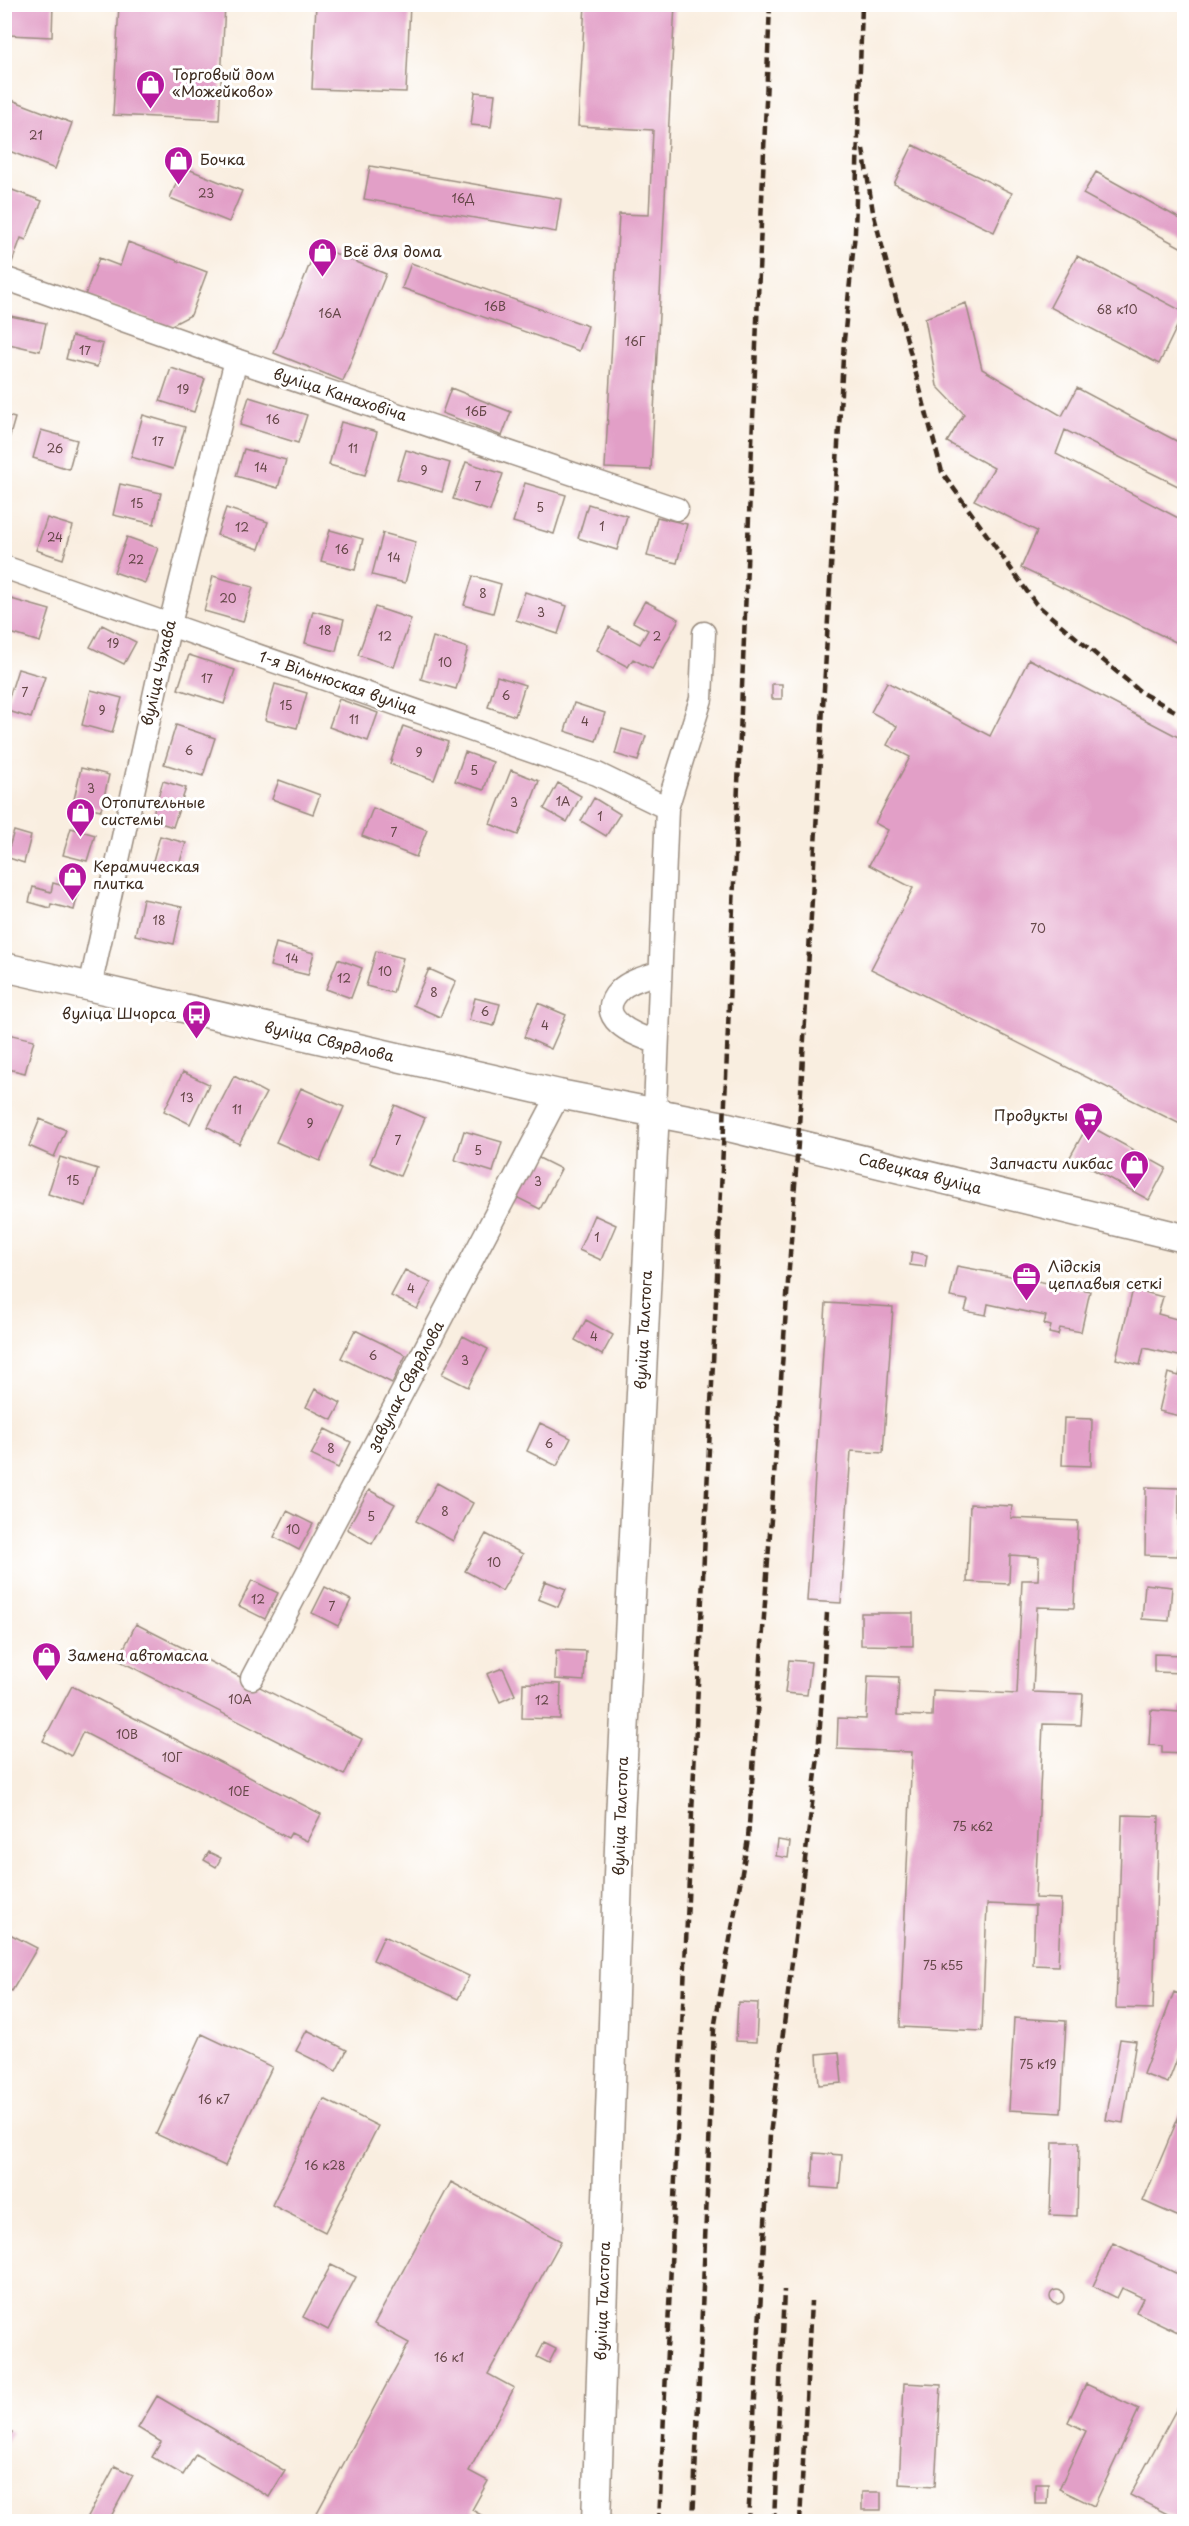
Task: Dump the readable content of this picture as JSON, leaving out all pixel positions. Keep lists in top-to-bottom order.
{
  "streets": {
    "main road": ["вуліца Свярдлова", "Савецкая вуліца", "вуліца Талстога"],
    "street": [
      "вуліца Канаховіча",
      "вуліца Чэхава",
      "1-я Вільнюская вуліца",
      "завулак Свярдлова"
    ]
  },
  "crossings": [
    ["вуліца Канаховіча", "вуліца Чэхава"],
    ["вуліца Чэхава", "1-я Вільнюская вуліца"],
    ["вуліца Чэхава", "вуліца Свярдлова"],
    ["вуліца Свярдлова", "Савецкая вуліца"],
    ["вуліца Свярдлова", "вуліца Талстога"],
    ["вуліца Свярдлова", "завулак Свярдлова"],
    ["Савецкая вуліца", "вуліца Талстога"]
  ],
  "places": {
    "shop": [
      "Торговый дом «Можейково»",
      "Бочка",
      "Всё для дома",
      "Отопительные системы",
      "Керамическая плитка",
      "Запчасти ликбас",
      "Замена автомасла"
    ],
    "bus stop": ["вуліца Шчорса"],
    "supermarket": ["Продукты"],
    "office": ["Лідскія цеплавыя сеткі"]
  },
  "house_numbers": [
    "21",
    "23",
    "16Д",
    "16В",
    "68 к10",
    "16А",
    "16Г",
    "17",
    "19",
    "16Б",
    "16",
    "17",
    "26",
    "11",
    "14",
    "9",
    "7",
    "15",
    "5",
    "1",
    "12",
    "24",
    "16",
    "14",
    "22",
    "8",
    "20",
    "3",
    "18",
    "12",
    "2",
    "19",
    "10",
    "17",
    "7",
    "6",
    "15",
    "9",
    "11",
    "4",
    "6",
    "9",
    "5",
    "3",
    "1А",
    "3",
    "1",
    "7",
    "18",
    "70",
    "14",
    "10",
    "12",
    "8",
    "6",
    "4",
    "13",
    "11",
    "9",
    "7",
    "5",
    "15",
    "3",
    "1",
    "4",
    "4",
    "6",
    "3",
    "6",
    "8",
    "8",
    "5",
    "10",
    "10",
    "12",
    "7",
    "10А",
    "12",
    "10В",
    "10Г",
    "10Е",
    "75 к62",
    "75 к55",
    "75 к19",
    "16 к7",
    "16 к28",
    "16 к1"
  ]
}
